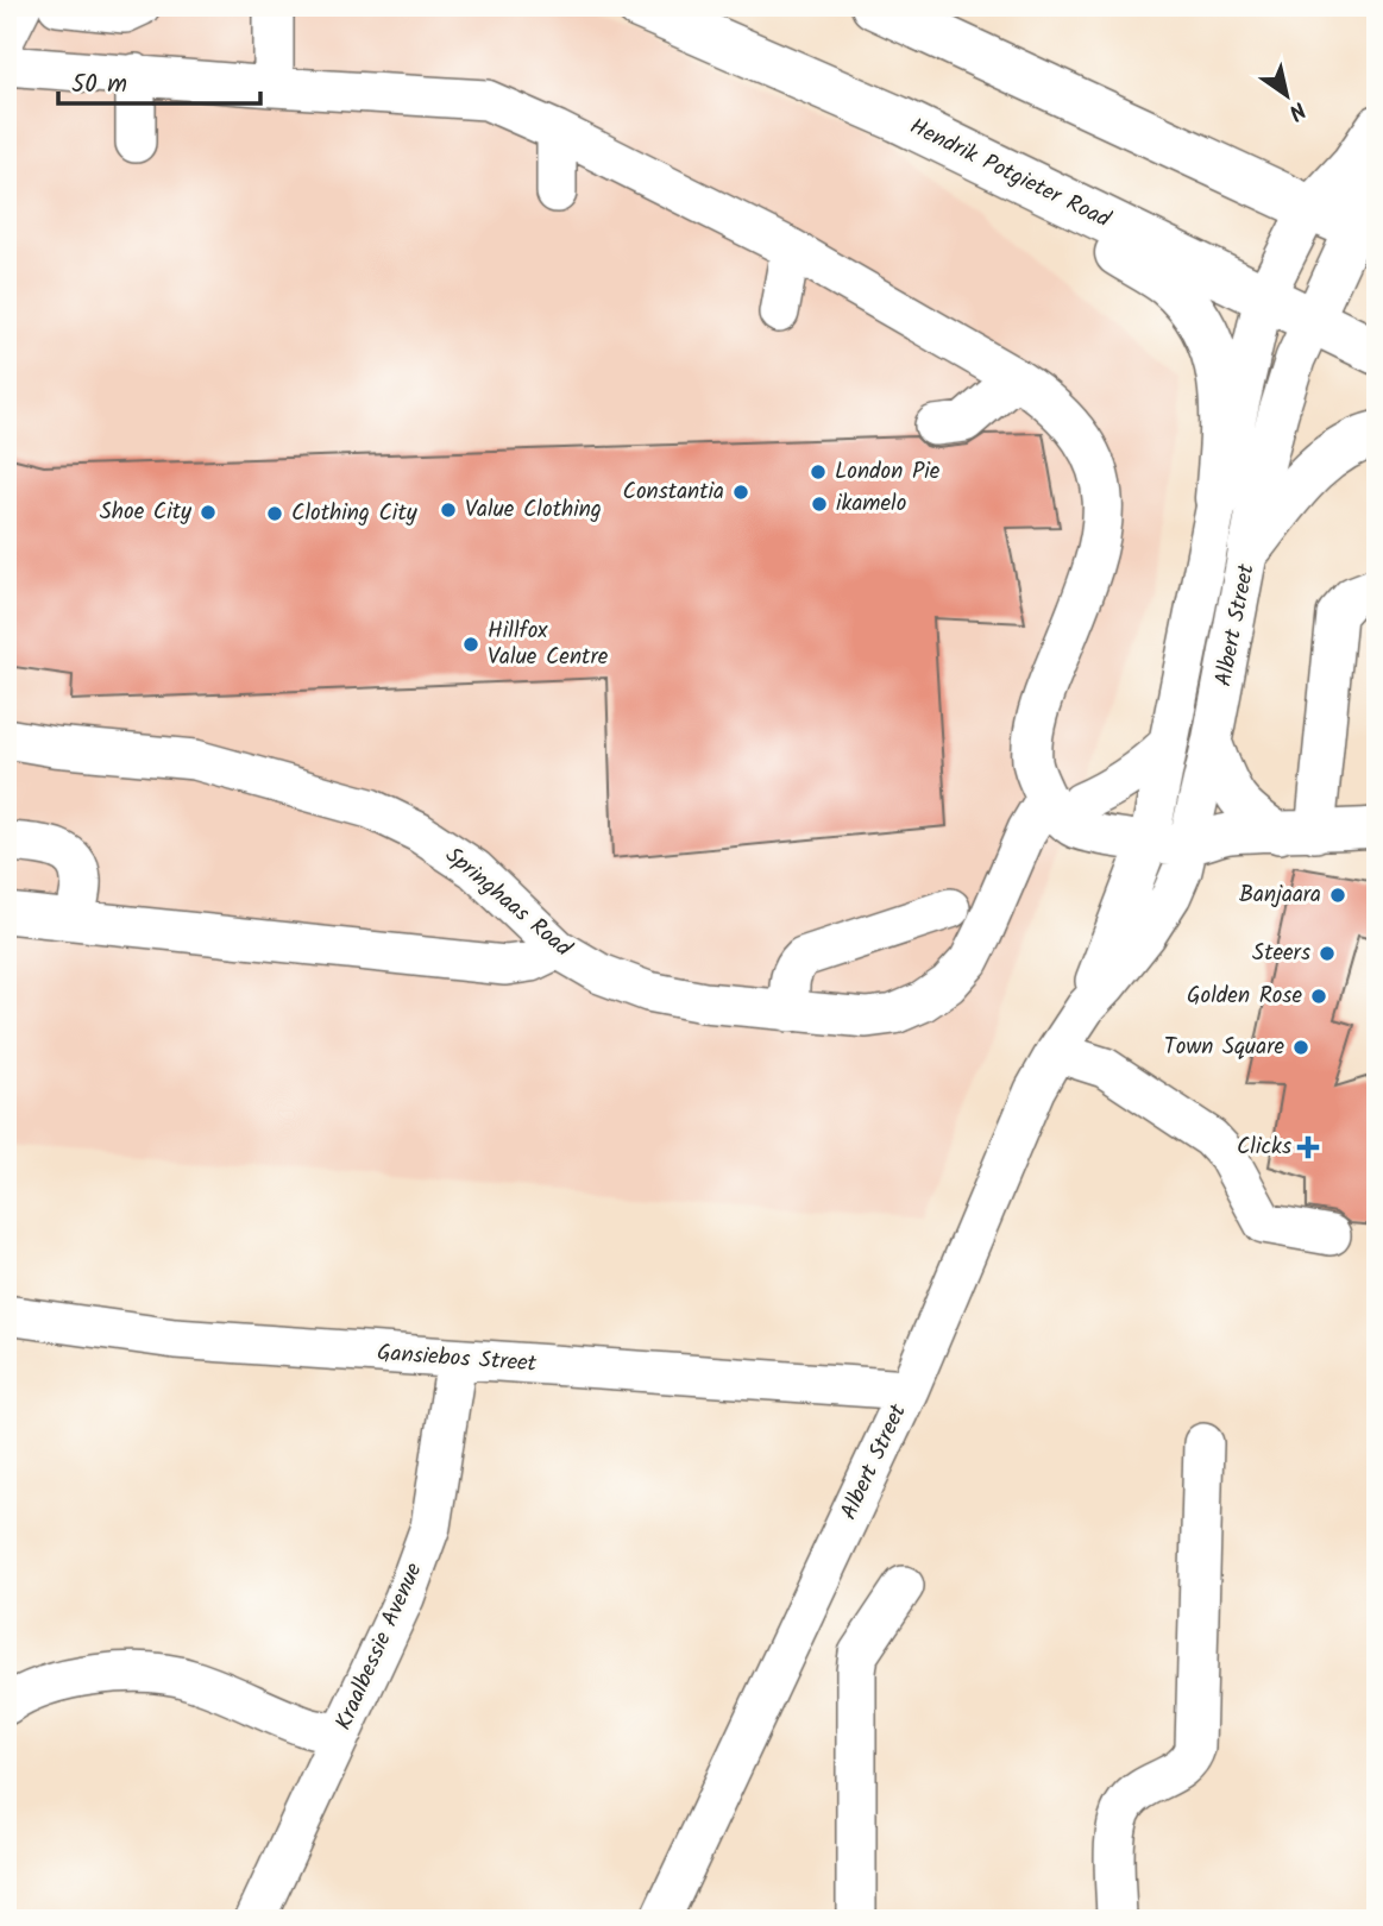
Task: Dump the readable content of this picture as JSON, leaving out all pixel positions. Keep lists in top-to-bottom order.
{
  "streets": {
    "main road": ["Hendrik Potgieter Road"],
    "street": [
      "Albert Street",
      "Springhaas Road",
      "Gansiebos Street",
      "Kraalbessie Avenue"
    ]
  },
  "crossings": [
    ["Hendrik Potgieter Road", "Albert Street"],
    ["Albert Street", "Gansiebos Street"],
    ["Gansiebos Street", "Kraalbessie Avenue"]
  ],
  "places": {
    "other": [
      "London Pie",
      "Constantia",
      "ikamelo",
      "Value Clothing",
      "Shoe City",
      "Clothing City",
      "Hillfox Value Centre",
      "Banjaara",
      "Steers",
      "Golden Rose",
      "Town Square"
    ],
    "health": ["Clicks"]
  },
  "scale_bar": "50 m",
  "north": "bottom right"
}
